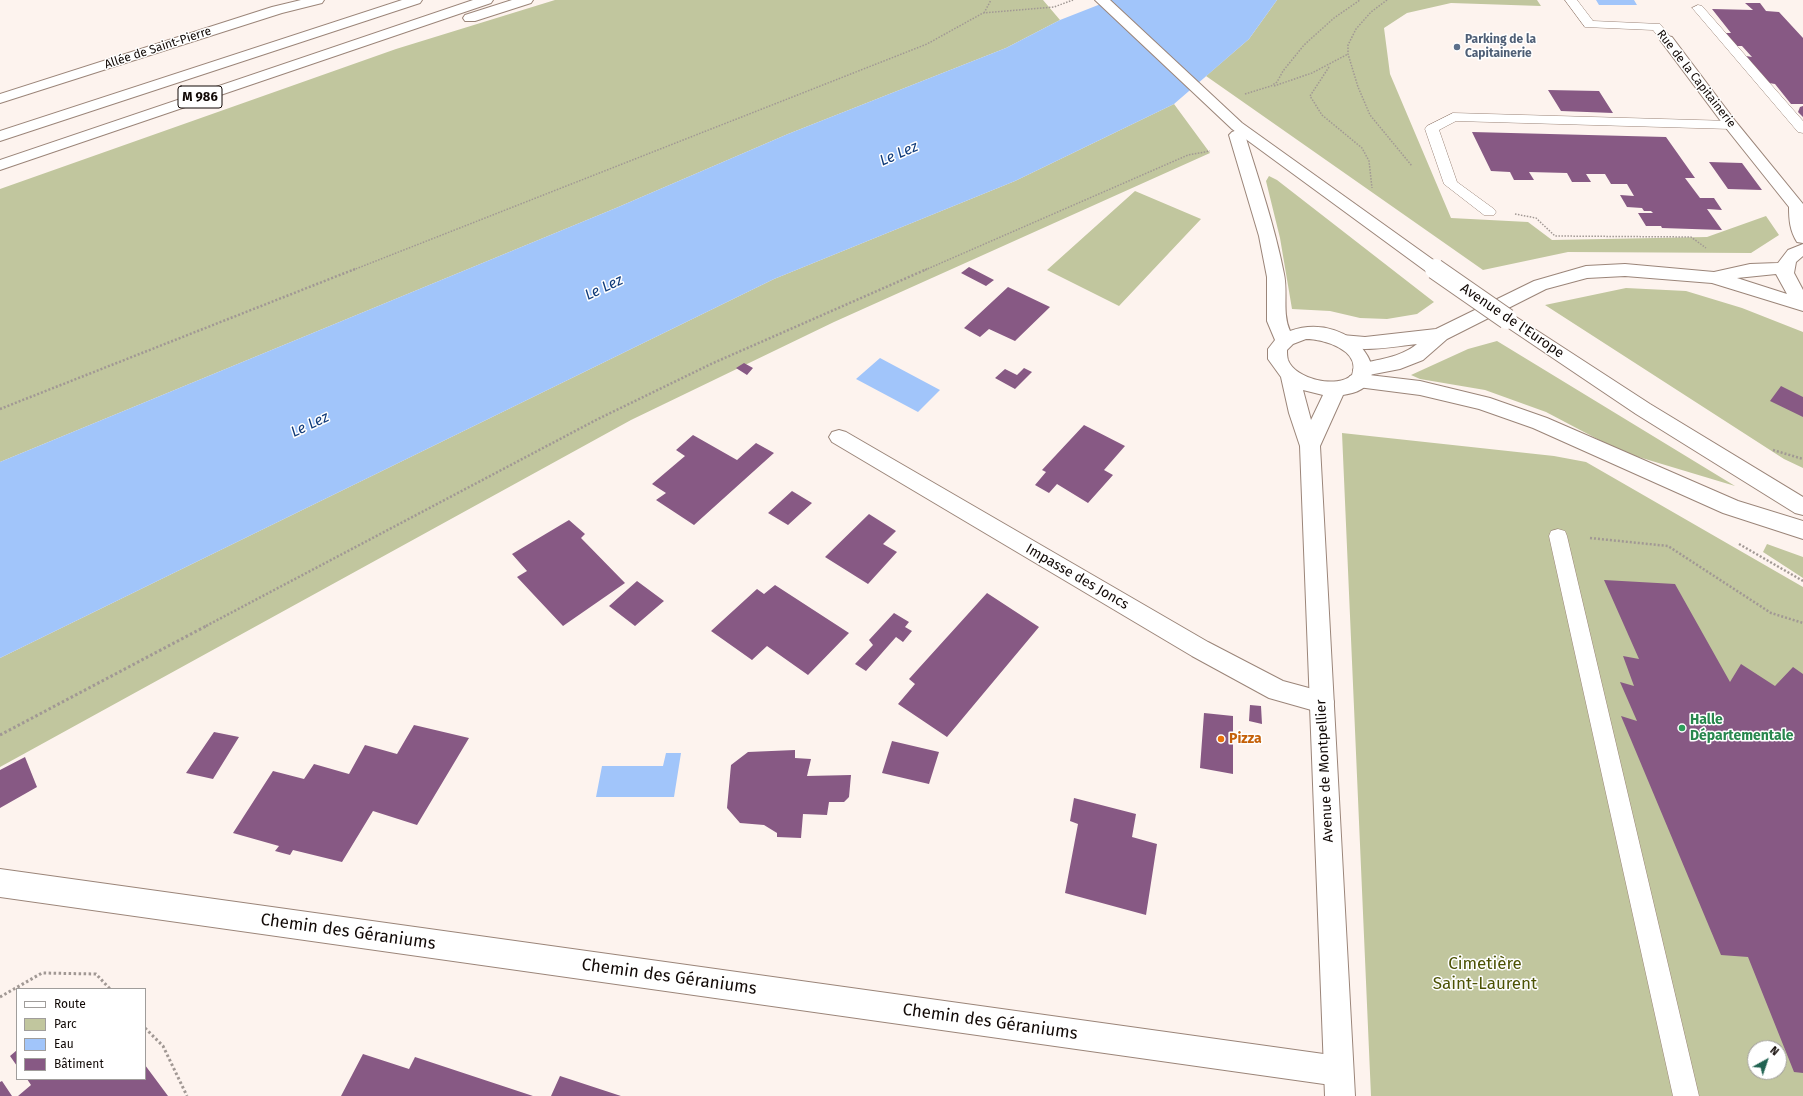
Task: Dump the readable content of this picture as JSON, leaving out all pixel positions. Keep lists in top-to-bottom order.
{
  "streets": {
    "street": [
      "Allée de Saint-Pierre",
      "Rue de la Capitainerie",
      "M 986",
      "Avenue de l'Europe",
      "Impasse des Joncs",
      "Avenue de Montpellier",
      "Chemin des Géraniums"
    ]
  },
  "crossings": [
    ["Impasse des Joncs", "Avenue de Montpellier"],
    ["Avenue de Montpellier", "Chemin des Géraniums"]
  ],
  "water": ["Le Lez"],
  "parks": ["Cimetière Saint-Laurent"],
  "places": ["Parking de la Capitainerie", "Halle Départementale", "Pizza"],
  "legend": [
    "Route",
    "Parc",
    "Eau",
    "Bâtiment"
  ],
  "north": "top right"
}
